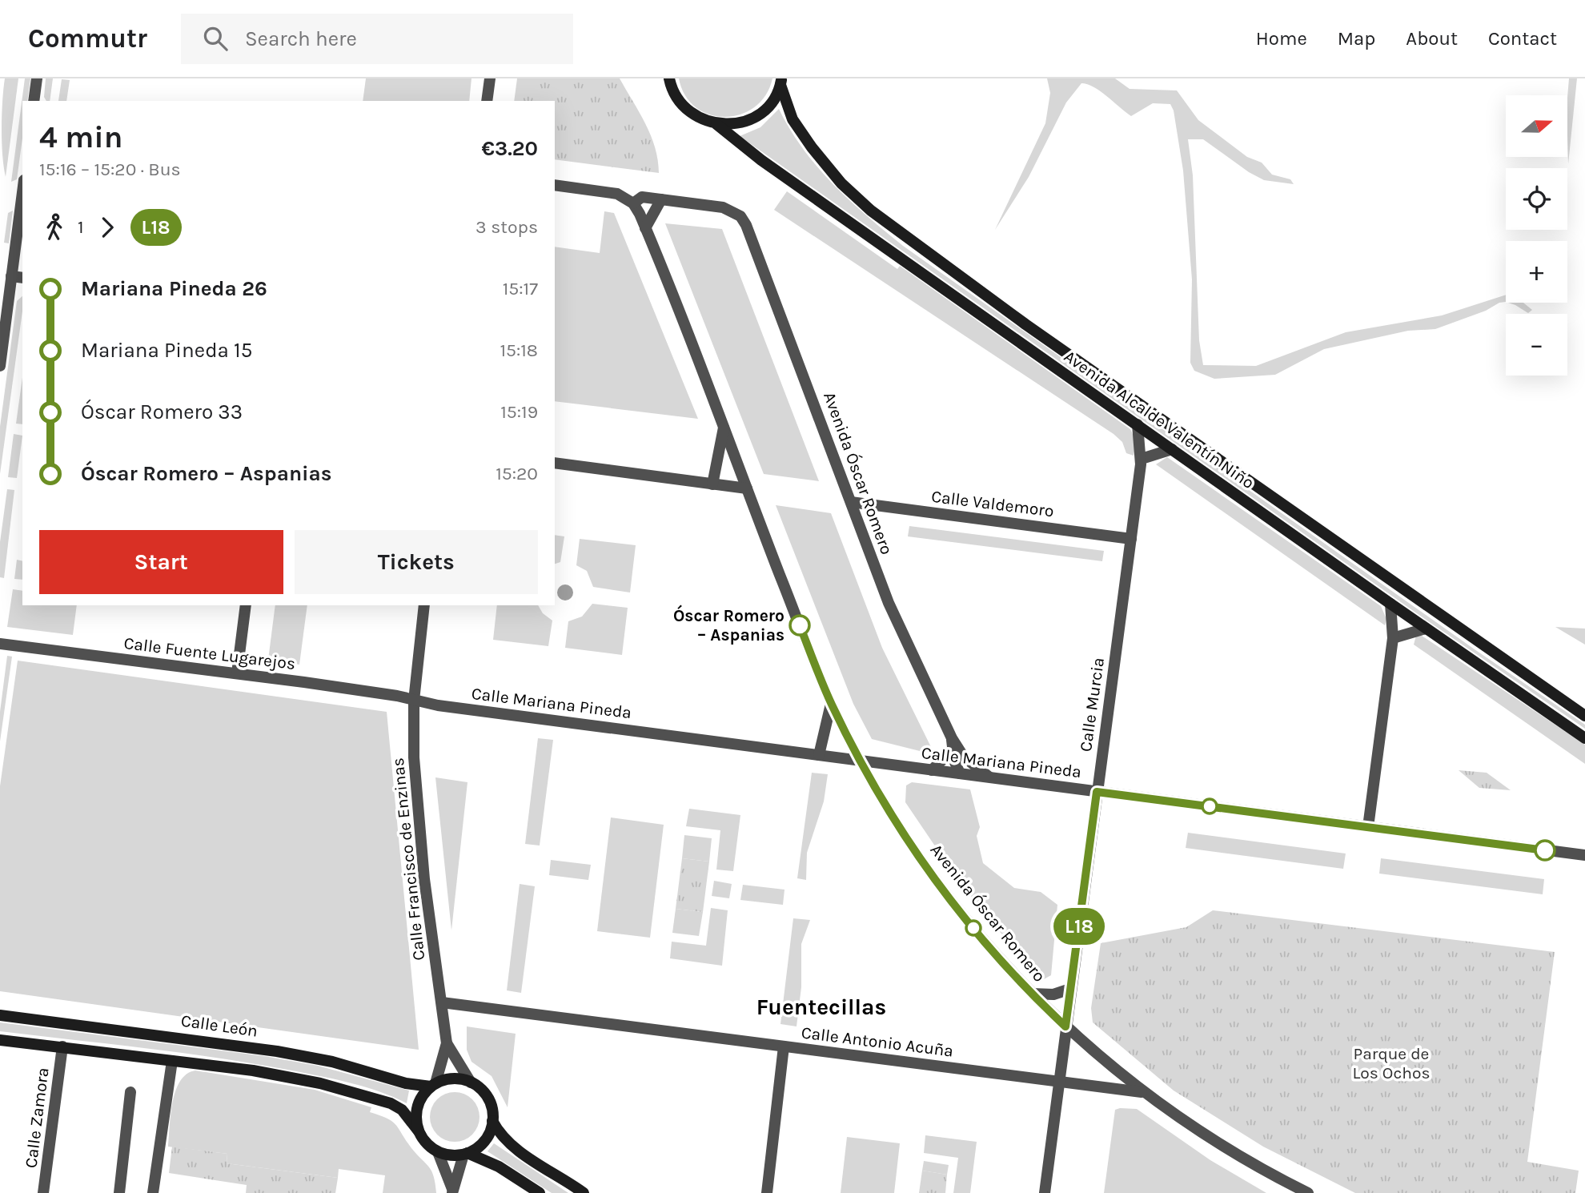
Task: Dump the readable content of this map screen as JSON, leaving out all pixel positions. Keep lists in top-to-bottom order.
{
  "streets": {
    "main road": ["Avenida Alcalde Valentín Niño", "Calle León"],
    "street": [
      "Avenida Óscar Romero",
      "Calle Valdemoro",
      "Calle Fuente Lugarejos",
      "Calle Mariana Pineda",
      "Calle Murcia",
      "Calle Francisco de Enzinas",
      "Calle Antonio Acuña",
      "Calle Zamora"
    ]
  },
  "crossings": [
    ["Avenida Alcalde Valentín Niño", "Calle Murcia"],
    ["Avenida Óscar Romero", "Calle Valdemoro"],
    ["Avenida Óscar Romero", "Calle Mariana Pineda"],
    ["Avenida Óscar Romero", "Calle Murcia"],
    ["Avenida Óscar Romero", "Calle Antonio Acuña"],
    ["Calle Valdemoro", "Calle Murcia"],
    ["Calle Fuente Lugarejos", "Calle Mariana Pineda"],
    ["Calle Fuente Lugarejos", "Calle Francisco de Enzinas"],
    ["Calle Mariana Pineda", "Calle Murcia"],
    ["Calle Mariana Pineda", "Calle Francisco de Enzinas"],
    ["Calle Murcia", "Calle Antonio Acuña"],
    ["Calle Francisco de Enzinas", "Calle León"],
    ["Calle Francisco de Enzinas", "Calle Antonio Acuña"]
  ],
  "districts": ["Fuentecillas"],
  "parks": ["Parque de Los Ochos"],
  "places": ["Óscar Romero – Aspanias"],
  "lines": ["bus line L18"],
  "north": "right",
  "page": {
    "header": "Commutr",
    "search": "Search here",
    "nav": [
      "Home",
      "Map",
      "About",
      "Contact"
    ],
    "on_map": "L18",
    "map_buttons": ["+", "−"],
    "heading": ["4 min", "15:16 – 15:20 · Bus", "€3.20"],
    "legs": ["1", "L18", "3 stops"],
    "list": [
      {
        "name": "Mariana Pineda 26",
        "value": "15:17"
      },
      {
        "name": "Mariana Pineda 15",
        "value": "15:18"
      },
      {
        "name": "Óscar Romero 33",
        "value": "15:19"
      },
      {
        "name": "Óscar Romero – Aspanias",
        "value": "15:20"
      }
    ],
    "buttons": ["Start", "Tickets"]
  }
}
